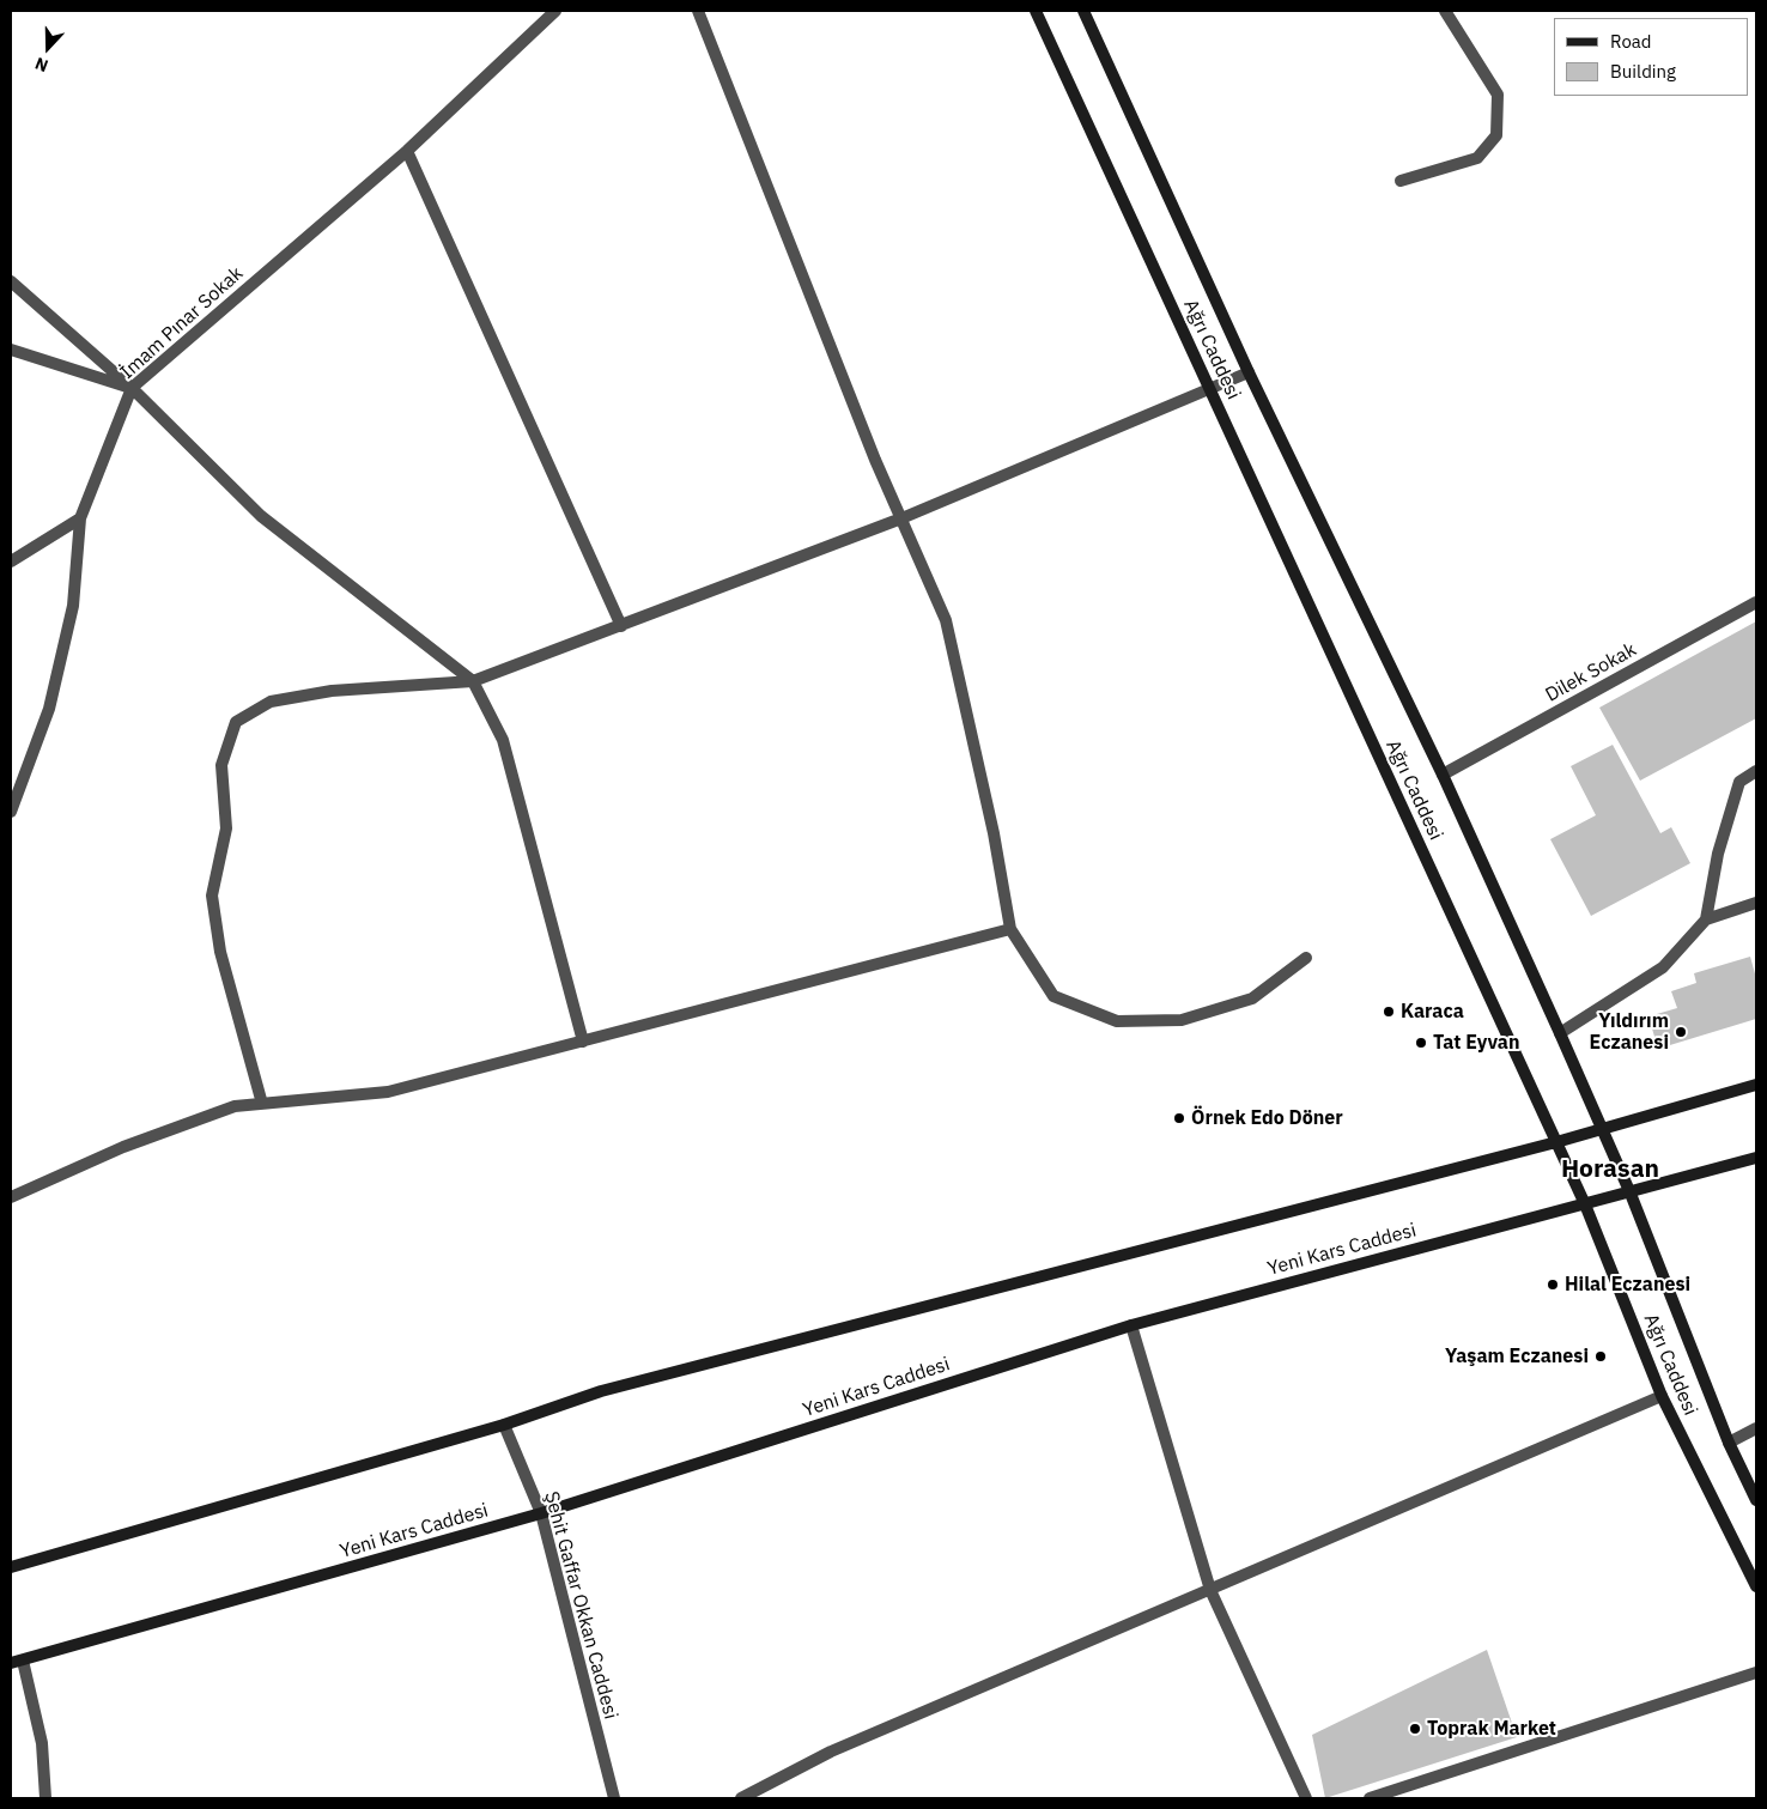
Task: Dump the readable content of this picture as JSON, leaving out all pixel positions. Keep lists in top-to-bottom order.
{
  "streets": {
    "main road": ["Ağrı Caddesi", "Yeni Kars Caddesi"],
    "street": ["İmam Pınar Sokak", "Dilek Sokak", "Şehit Gaffar Okkan Caddesi"]
  },
  "crossings": [
    ["Ağrı Caddesi", "Dilek Sokak"],
    ["Ağrı Caddesi", "Yeni Kars Caddesi"],
    ["Yeni Kars Caddesi", "Şehit Gaffar Okkan Caddesi"]
  ],
  "districts": ["Horasan"],
  "places": [
    "Karaca",
    "Yıldırım Eczanesi",
    "Tat Eyvan",
    "Örnek Edo Döner",
    "Hilal Eczanesi",
    "Yaşam Eczanesi",
    "Toprak Market"
  ],
  "legend": ["Road", "Building"],
  "north": "bottom"
}
